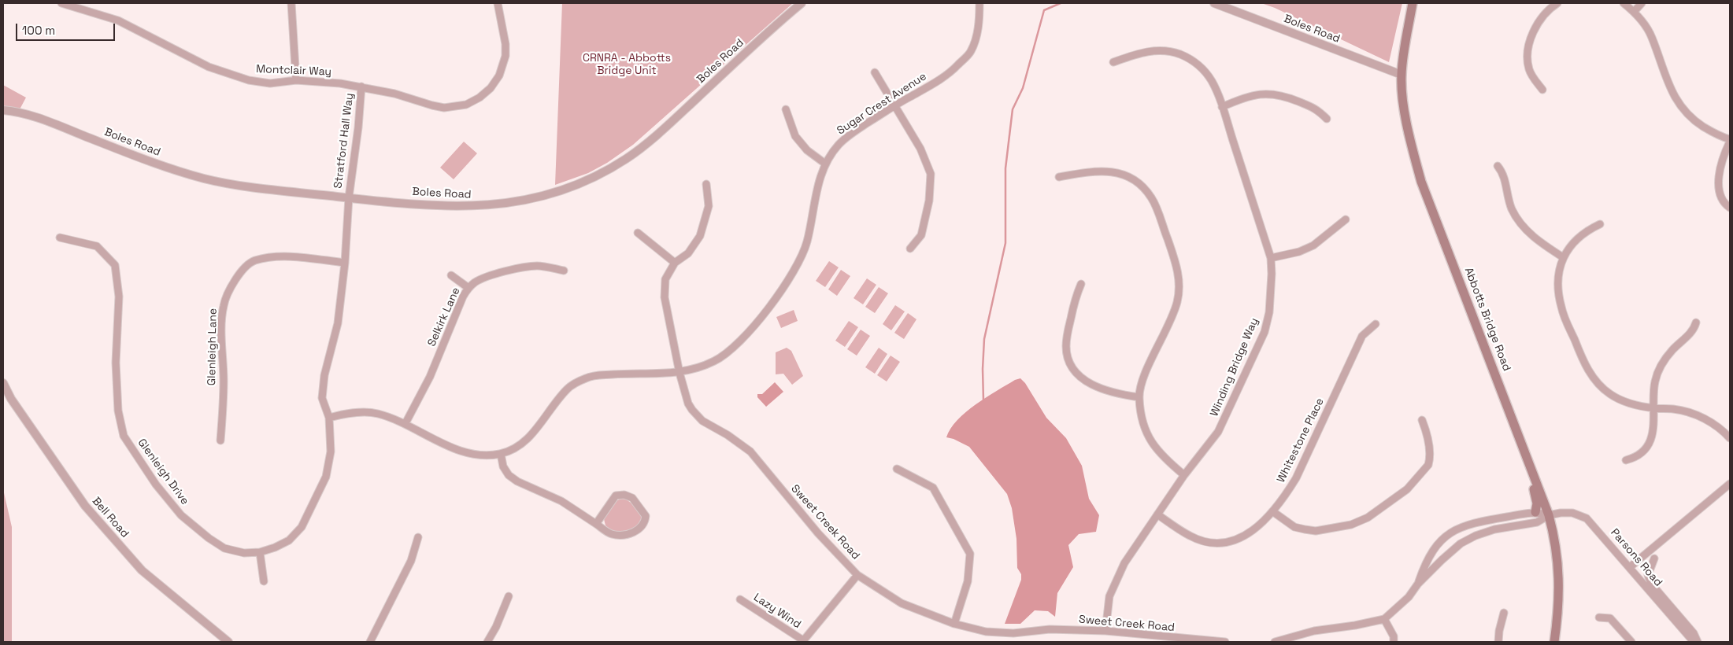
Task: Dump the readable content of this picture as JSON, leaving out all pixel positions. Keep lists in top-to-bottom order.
{
  "streets": {
    "main road": ["Abbotts Bridge Road"],
    "street": [
      "Boles Road",
      "Montclair Way",
      "Sugar Crest Avenue",
      "Stratford Hall Way",
      "Selkirk Lane",
      "Glenleigh Lane",
      "Winding Bridge Way",
      "Whitestone Place",
      "Glenleigh Drive",
      "Bell Road",
      "Sweet Creek Road",
      "Parsons Road",
      "Lazy Wind"
    ]
  },
  "crossings": [
    ["Boles Road", "Stratford Hall Way"],
    ["Boles Road", "Abbotts Bridge Road"],
    ["Boles Road", "Glenleigh Drive"],
    ["Montclair Way", "Stratford Hall Way"],
    ["Sugar Crest Avenue", "Selkirk Lane"],
    ["Sugar Crest Avenue", "Glenleigh Drive"],
    ["Sugar Crest Avenue", "Sweet Creek Road"],
    ["Stratford Hall Way", "Glenleigh Drive"],
    ["Abbotts Bridge Road", "Parsons Road"],
    ["Glenleigh Lane", "Glenleigh Drive"],
    ["Winding Bridge Way", "Whitestone Place"],
    ["Winding Bridge Way", "Sweet Creek Road"]
  ],
  "parks": ["CRNRA - Abbotts Bridge Unit"],
  "scale_bar": "100 m"
}
